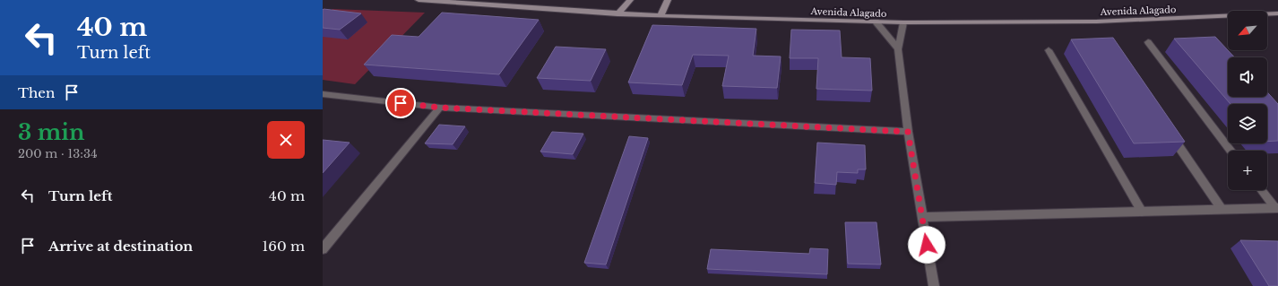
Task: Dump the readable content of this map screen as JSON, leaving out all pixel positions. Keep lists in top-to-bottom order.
{
  "streets": {
    "main road": ["Avenida Alagado"]
  },
  "north": "bottom left",
  "page": {
    "turn": ["40 m", "Turn left"],
    "map_buttons": "+",
    "then": "Then",
    "heading": ["3 min", "200 m · 13:34"],
    "list": [
      {
        "name": "Turn left",
        "value": "40 m"
      },
      {
        "name": "Arrive at destination",
        "value": "160 m"
      }
    ]
  }
}
